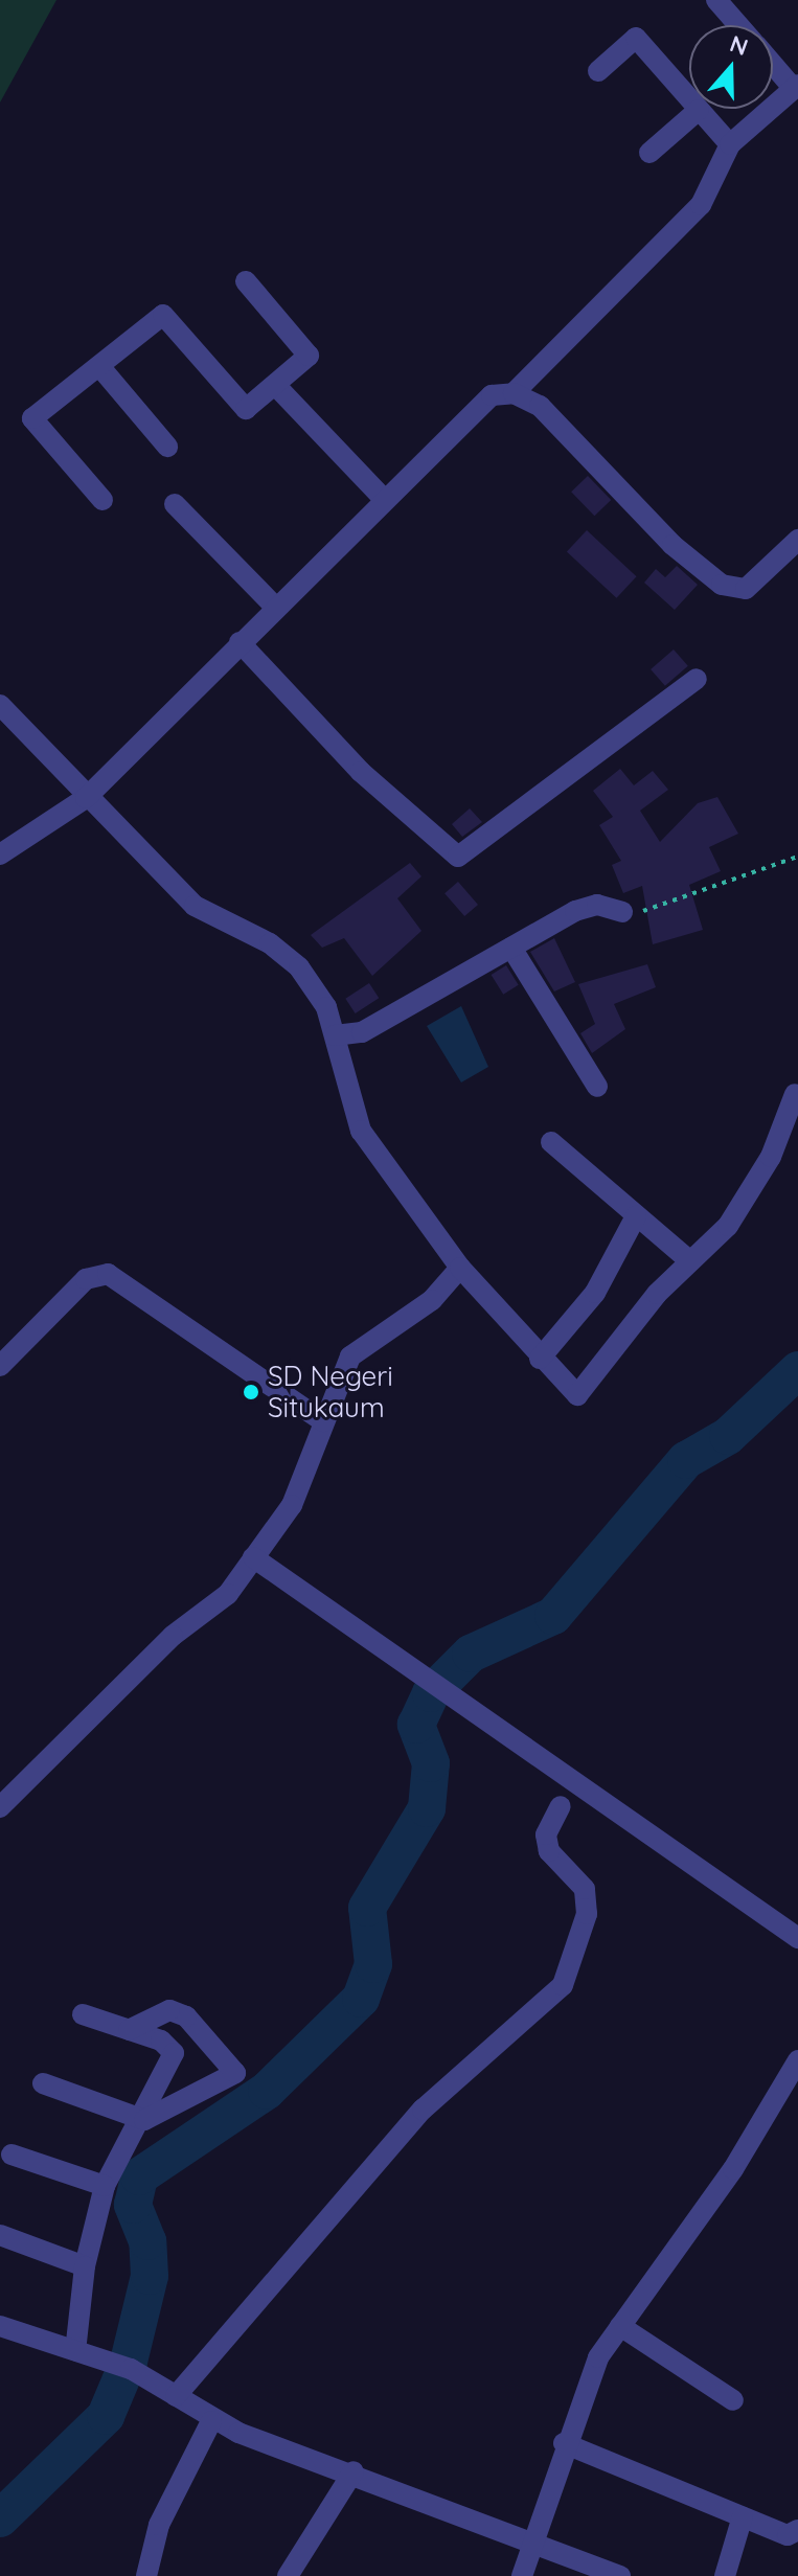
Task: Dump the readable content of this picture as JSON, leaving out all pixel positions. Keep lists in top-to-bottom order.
{
  "places": ["SD Negeri Situkaum"],
  "north": "top"
}
